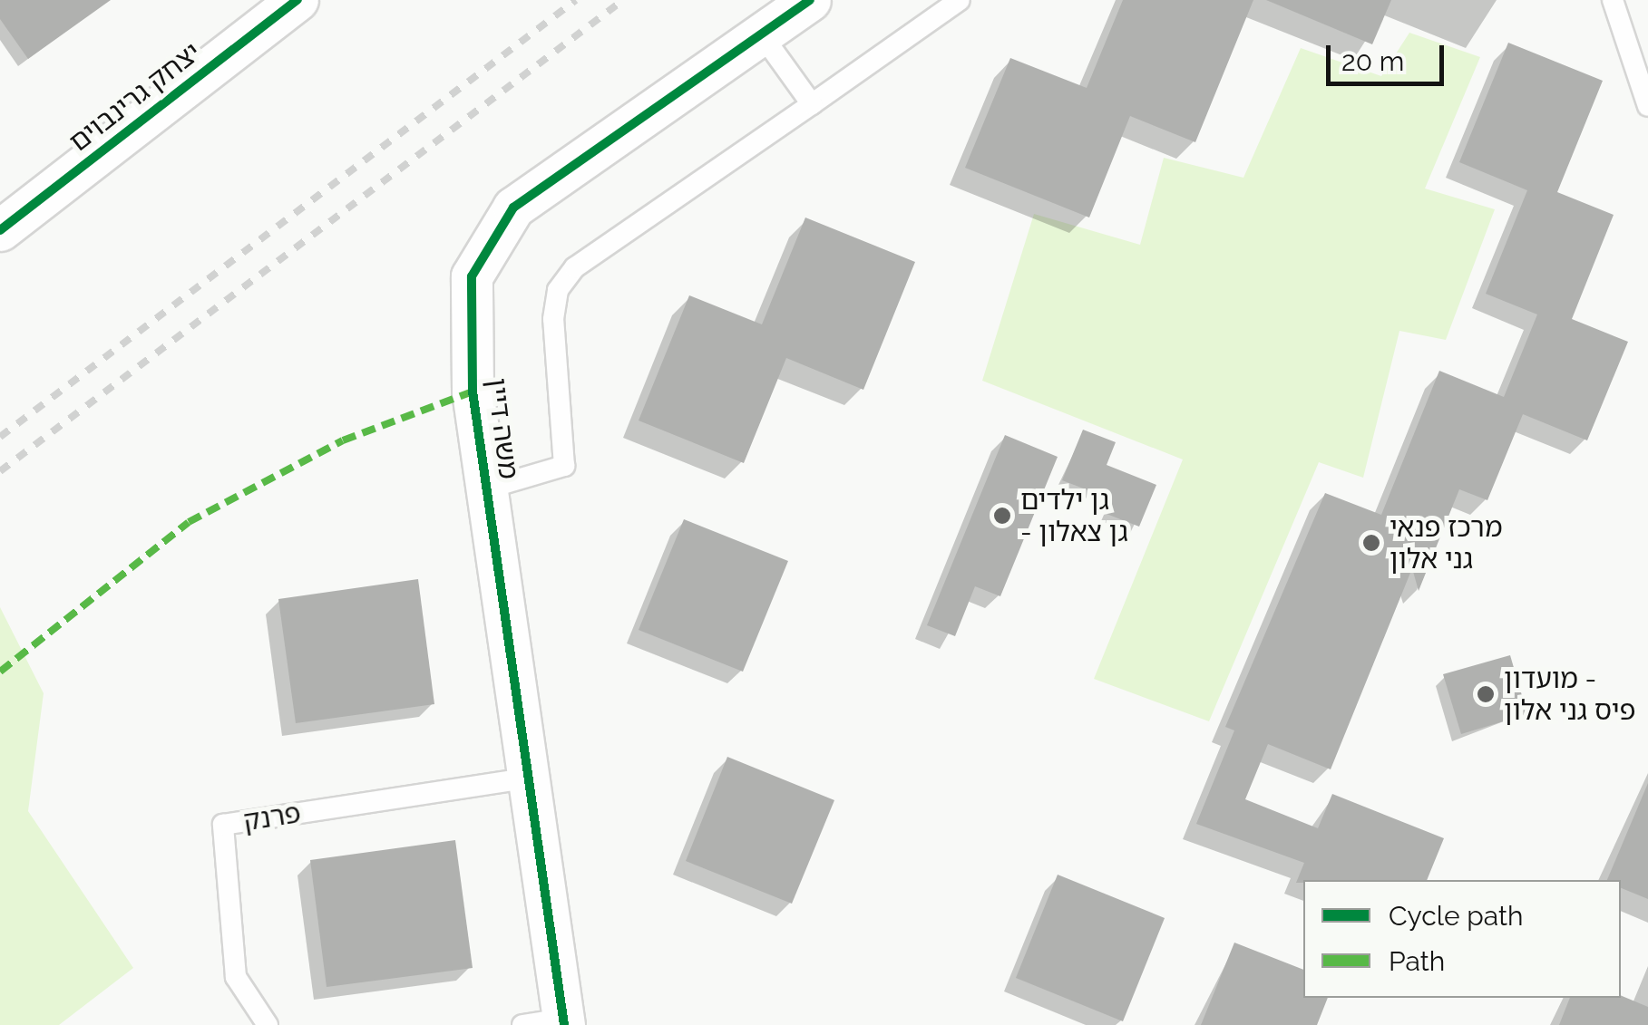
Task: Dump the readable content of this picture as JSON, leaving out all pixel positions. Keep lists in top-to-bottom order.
{
  "streets": {
    "street": ["יצחק גרינבוים", "משה דיין"],
    "lane": ["פרנק"]
  },
  "crossings": [
    ["משה דיין", "פרנק"]
  ],
  "places": ["גן ילדים - גן צאלון", "מרכז פנאי גני אלון", "מועדון - פיס גני אלון"],
  "legend": ["Cycle path", "Path"],
  "scale_bar": "20 m"
}
